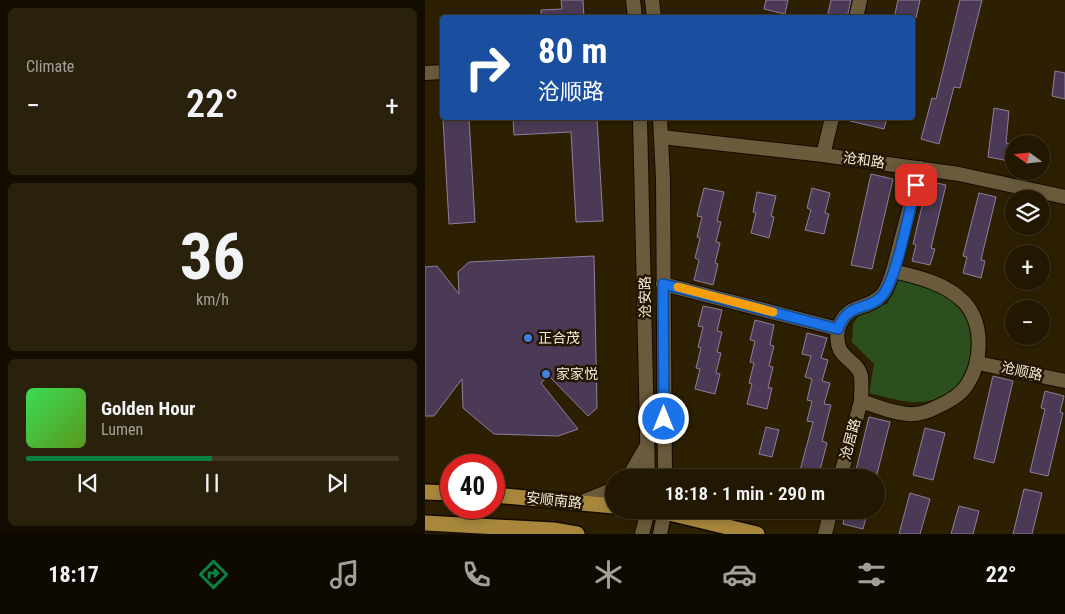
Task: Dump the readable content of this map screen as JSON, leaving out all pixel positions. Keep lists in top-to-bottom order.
{
  "streets": {
    "main road": ["安顺南路"],
    "street": [
      "沧和路",
      "沧安路",
      "沧顺路",
      "沧居路"
    ]
  },
  "crossings": [
    ["沧和路", "沧安路"],
    ["沧顺路", "沧居路"]
  ],
  "places": ["正合茂", "家家悦"],
  "north": "left",
  "page": {
    "tile": [
      "Climate",
      ["36", "km/h"]
    ],
    "turn": ["80 m", "沧顺路"],
    "heat": ["−", "22°", "+"],
    "map_buttons": ["+", "−"],
    "song": ["Golden Hour", "Lumen"],
    "limit": "40",
    "trip": "18:18 · 1 min · 290 m",
    "tabs": ["18:17", "22°"]
  }
}
